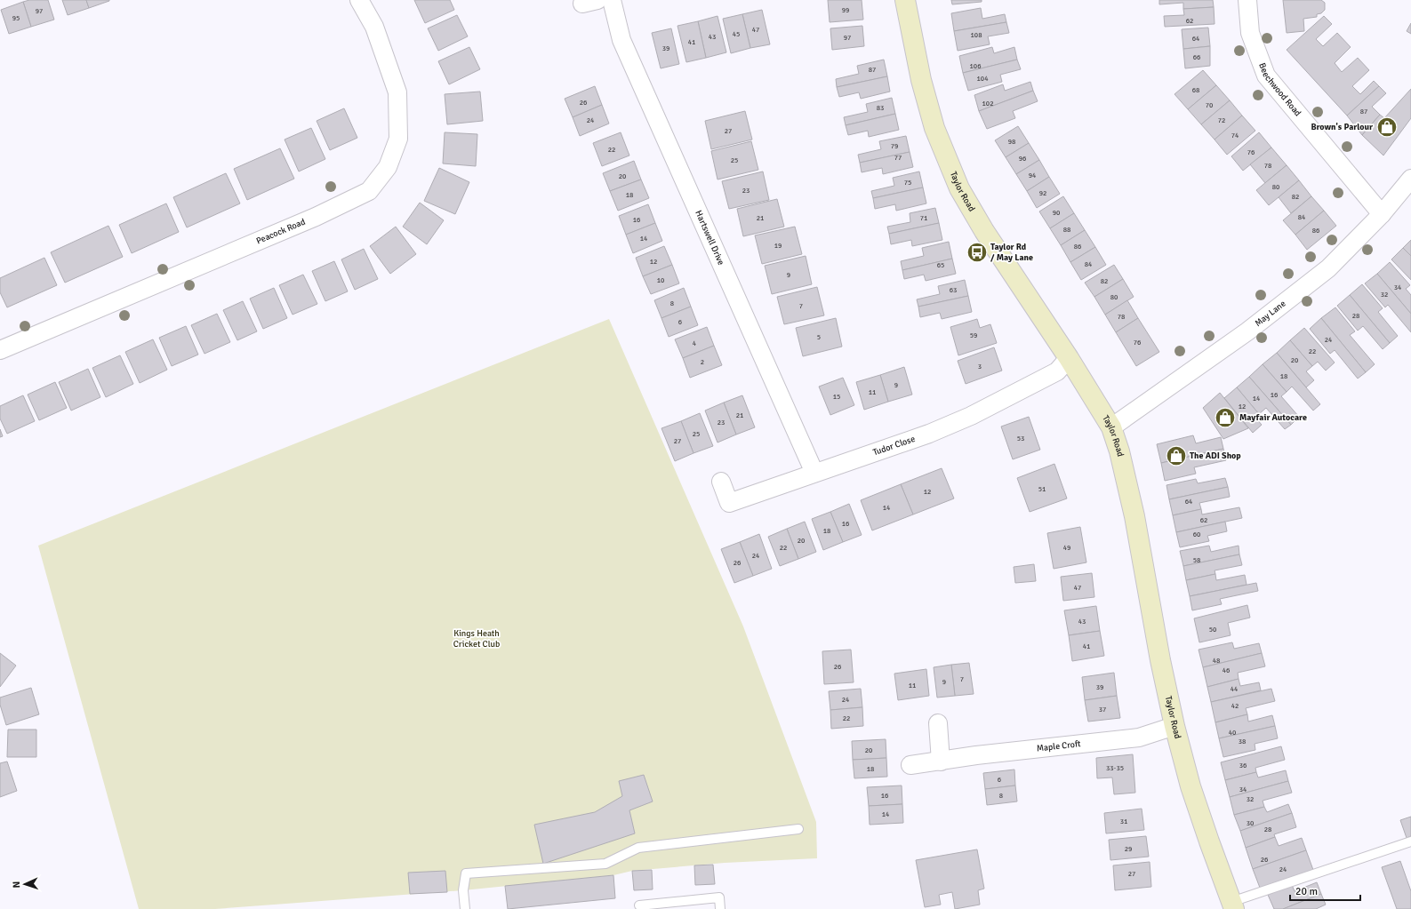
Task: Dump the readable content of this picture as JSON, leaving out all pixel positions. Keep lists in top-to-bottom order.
{
  "streets": {
    "street": [
      "Beechwood Road",
      "Taylor Road",
      "Peacock Road",
      "Hartswell Drive",
      "May Lane",
      "Tudor Close",
      "Maple Croft"
    ]
  },
  "crossings": [
    ["Beechwood Road", "May Lane"],
    ["Taylor Road", "May Lane"],
    ["Taylor Road", "Tudor Close"],
    ["Taylor Road", "Maple Croft"],
    ["Hartswell Drive", "Tudor Close"]
  ],
  "parks": ["Kings Heath Cricket Club"],
  "places": {
    "shop": ["Brown's Parlour", "Mayfair Autocare", "The ADI Shop"],
    "bus stop": ["Taylor Rd / May Lane"]
  },
  "house_numbers": [
    "99",
    "97",
    "95",
    "62",
    "47",
    "45",
    "108",
    "43",
    "97",
    "64",
    "41",
    "39",
    "66",
    "106",
    "87",
    "104",
    "68",
    "26",
    "102",
    "70",
    "83",
    "87",
    "24",
    "72",
    "27",
    "74",
    "98",
    "79",
    "22",
    "76",
    "77",
    "96",
    "25",
    "78",
    "94",
    "20",
    "75",
    "80",
    "23",
    "92",
    "18",
    "82",
    "90",
    "84",
    "21",
    "71",
    "16",
    "88",
    "86",
    "14",
    "19",
    "86",
    "12",
    "84",
    "65",
    "9",
    "10",
    "82",
    "34",
    "63",
    "32",
    "80",
    "8",
    "7",
    "28",
    "78",
    "6",
    "59",
    "5",
    "24",
    "76",
    "4",
    "22",
    "20",
    "2",
    "3",
    "18",
    "9",
    "11",
    "16",
    "15",
    "14",
    "12",
    "21",
    "23",
    "25",
    "53",
    "27",
    "51",
    "12",
    "64",
    "14",
    "62",
    "16",
    "18",
    "60",
    "20",
    "22",
    "49",
    "24",
    "58",
    "26",
    "47",
    "43",
    "50",
    "41",
    "48",
    "26",
    "46",
    "7",
    "9",
    "11",
    "39",
    "44",
    "24",
    "42",
    "37",
    "22",
    "40",
    "38",
    "20",
    "36",
    "33-35",
    "18",
    "6",
    "34",
    "16",
    "8",
    "32",
    "14",
    "31",
    "30",
    "28",
    "29",
    "26",
    "24",
    "27"
  ],
  "scale_bar": "20 m",
  "north": "left"
}
